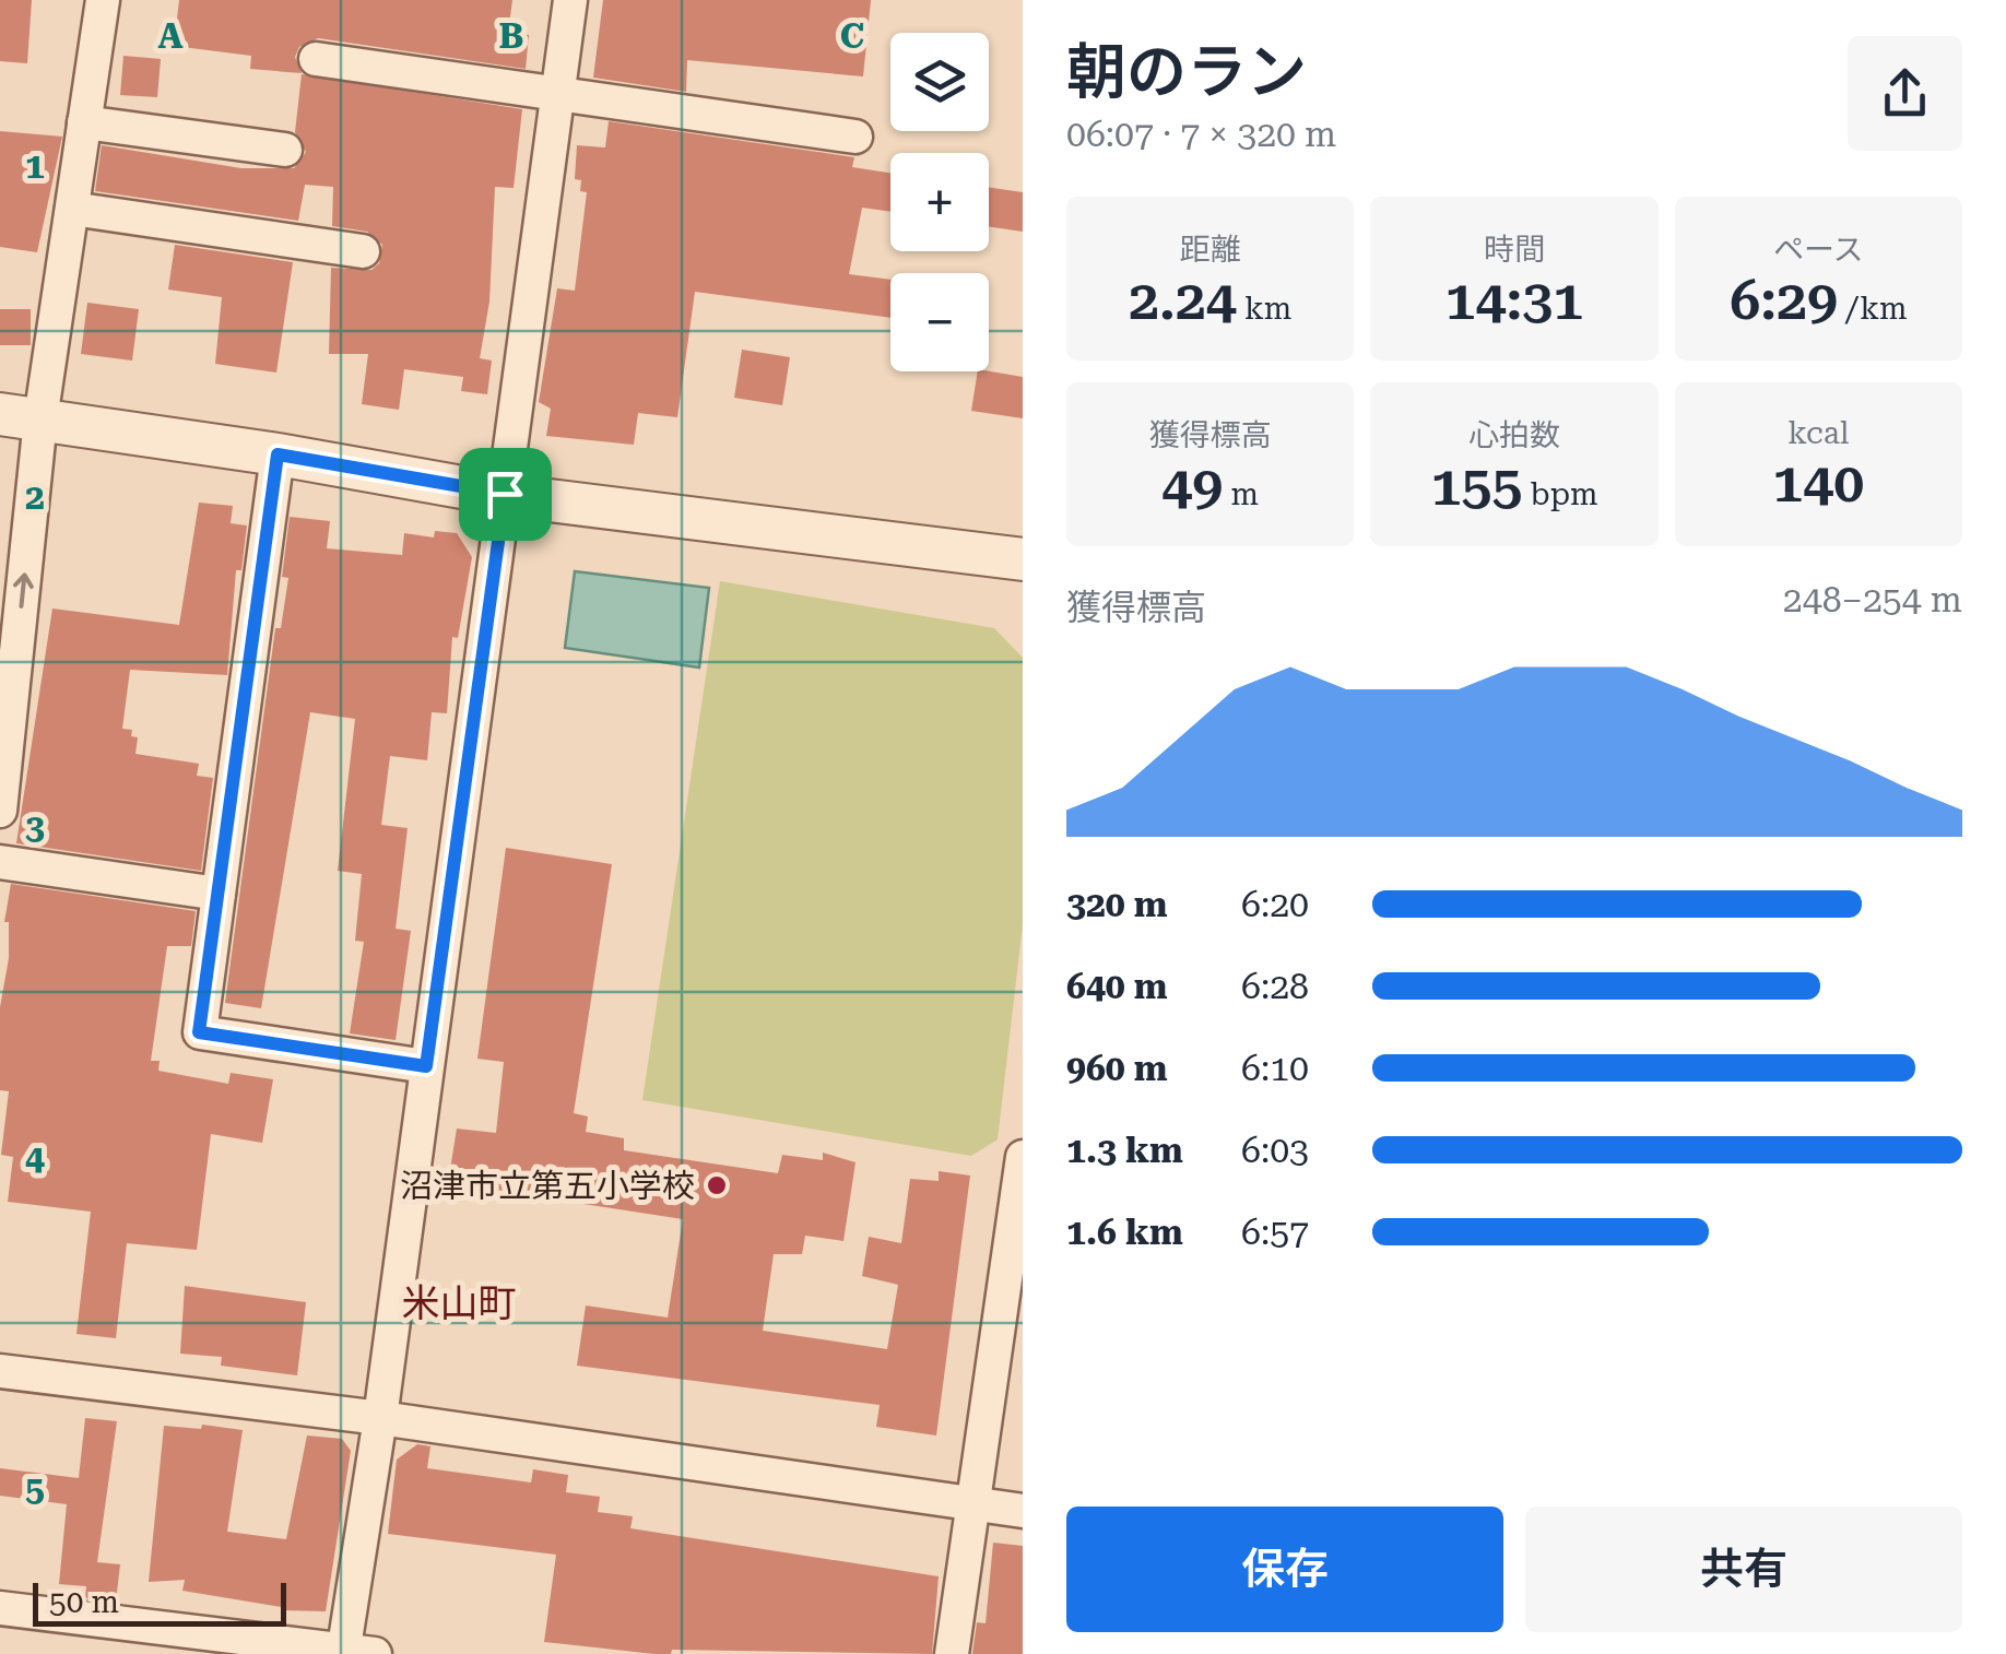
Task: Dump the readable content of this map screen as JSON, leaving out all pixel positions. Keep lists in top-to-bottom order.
{
  "districts": ["米山町"],
  "places": ["沼津市立第五小学校"],
  "scale_bar": "50 m",
  "page": {
    "heading": ["朝のラン", "06:07 · 7 × 320 m"],
    "map_buttons": ["+", "−"],
    "stats": [
      ["距離", "2.24 km"],
      ["時間", "14:31"],
      ["ペース", "6:29 /km"],
      ["獲得標高", "49 m"],
      ["心拍数", "155 bpm"],
      ["kcal", "140"]
    ],
    "chart": ["獲得標高", "248–254 m"],
    "list": [
      {
        "name": "320 m",
        "note": "6:20"
      },
      {
        "name": "640 m",
        "note": "6:28"
      },
      {
        "name": "960 m",
        "note": "6:10"
      },
      {
        "name": "1.3 km",
        "note": "6:03"
      },
      {
        "name": "1.6 km",
        "note": "6:57"
      }
    ],
    "buttons": ["保存", "共有"],
    "scale": "50 m"
  },
  "grid": {
    "columns": ["A", "B", "C"],
    "rows": [
      "1",
      "2",
      "3",
      "4",
      "5"
    ]
  }
}
